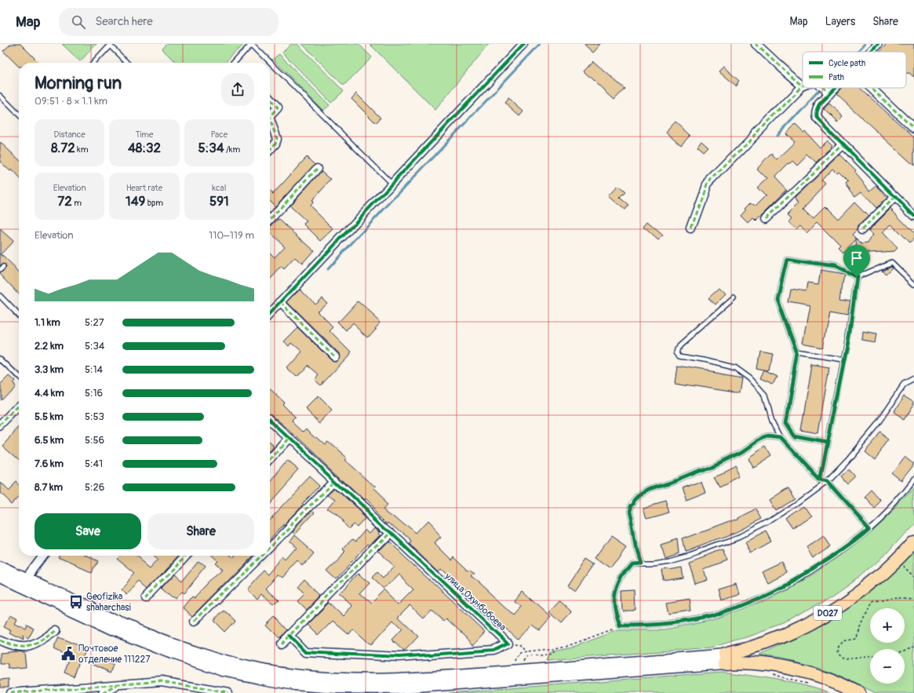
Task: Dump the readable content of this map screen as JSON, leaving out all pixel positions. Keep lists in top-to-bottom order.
{
  "streets": {
    "highway": ["D027"],
    "street": ["улица Охунбобоева"]
  },
  "places": {
    "bus stop": ["Geofizika shaharchasi"],
    "public building": ["Почтовое отделение 111227"]
  },
  "legend": ["Cycle path", "Path"],
  "page": {
    "header": "Map",
    "search": "Search here",
    "nav": ["Map", "Layers", "Share"],
    "heading": ["Morning run", "09:51 · 8 × 1.1 km"],
    "stats": [
      ["Distance", "8.72 km"],
      ["Time", "48:32"],
      ["Pace", "5:34 /km"],
      ["Elevation", "72 m"],
      ["Heart rate", "149 bpm"],
      ["kcal", "591"]
    ],
    "chart": ["Elevation", "110–119 m"],
    "list": [
      {
        "name": "1.1 km",
        "note": "5:27"
      },
      {
        "name": "2.2 km",
        "note": "5:34"
      },
      {
        "name": "3.3 km",
        "note": "5:14"
      },
      {
        "name": "4.4 km",
        "note": "5:16"
      },
      {
        "name": "5.5 km",
        "note": "5:53"
      },
      {
        "name": "6.5 km",
        "note": "5:56"
      },
      {
        "name": "7.6 km",
        "note": "5:41"
      },
      {
        "name": "8.7 km",
        "note": "5:26"
      }
    ],
    "buttons": ["Save", "Share"],
    "map_buttons": ["+", "−"]
  }
}
